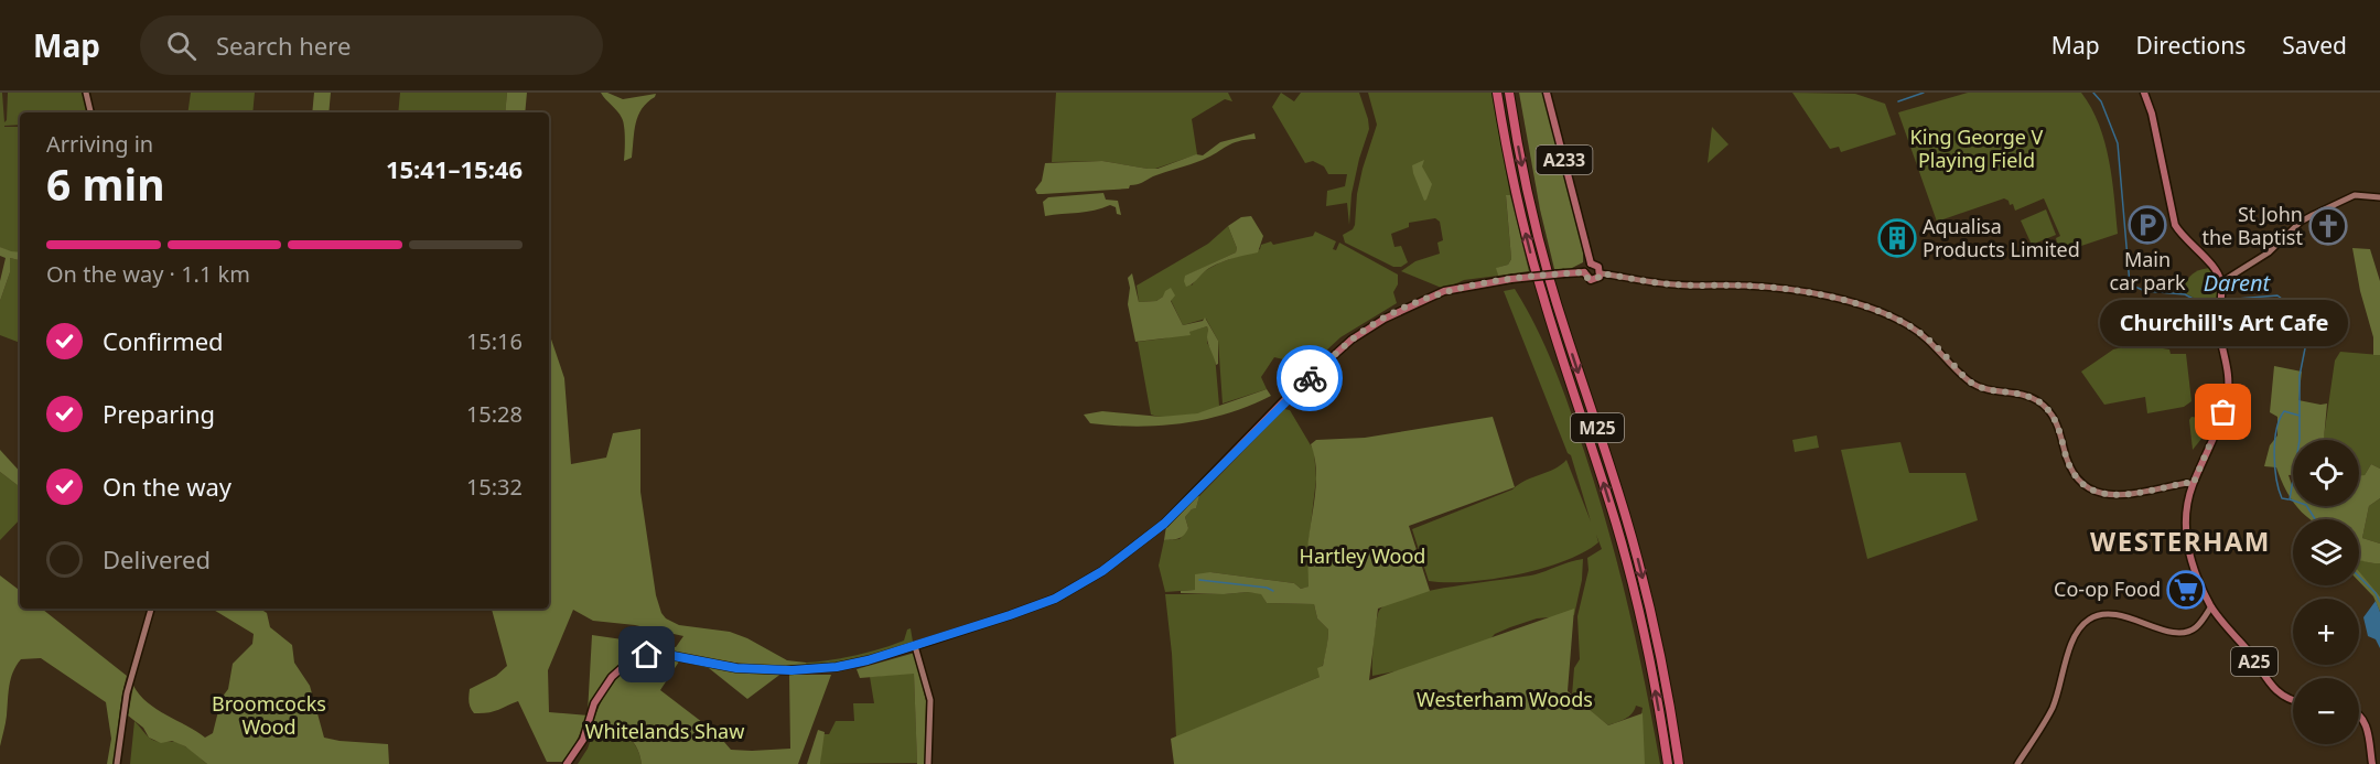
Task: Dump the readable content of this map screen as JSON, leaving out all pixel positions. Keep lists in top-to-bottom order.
{
  "streets": {
    "highway": ["M25"],
    "main road": ["A233", "A25"]
  },
  "districts": ["WESTERHAM"],
  "water": ["Darent"],
  "parks": [
    "King George V Playing Field",
    "Hartley Wood",
    "Westerham Woods",
    "Broomcocks Wood",
    "Whitelands Shaw"
  ],
  "places": {
    "parking": ["Main car park"],
    "church": ["St John the Baptist"],
    "building": ["Aqualisa Products Limited"],
    "other": ["Churchill's Art Cafe"],
    "supermarket": ["Co-op Food"]
  },
  "page": {
    "header": "Map",
    "search": "Search here",
    "nav": ["Map", "Directions", "Saved"],
    "heading": ["6 min", "Arriving in", "15:41–15:46"],
    "bar": "On the way · 1.1 km",
    "bubble": "Churchill's Art Cafe",
    "list": [
      ["Confirmed", "15:16"],
      ["Preparing", "15:28"],
      ["On the way", "15:32"],
      "Delivered"
    ],
    "map_buttons": ["+", "−"]
  }
}
